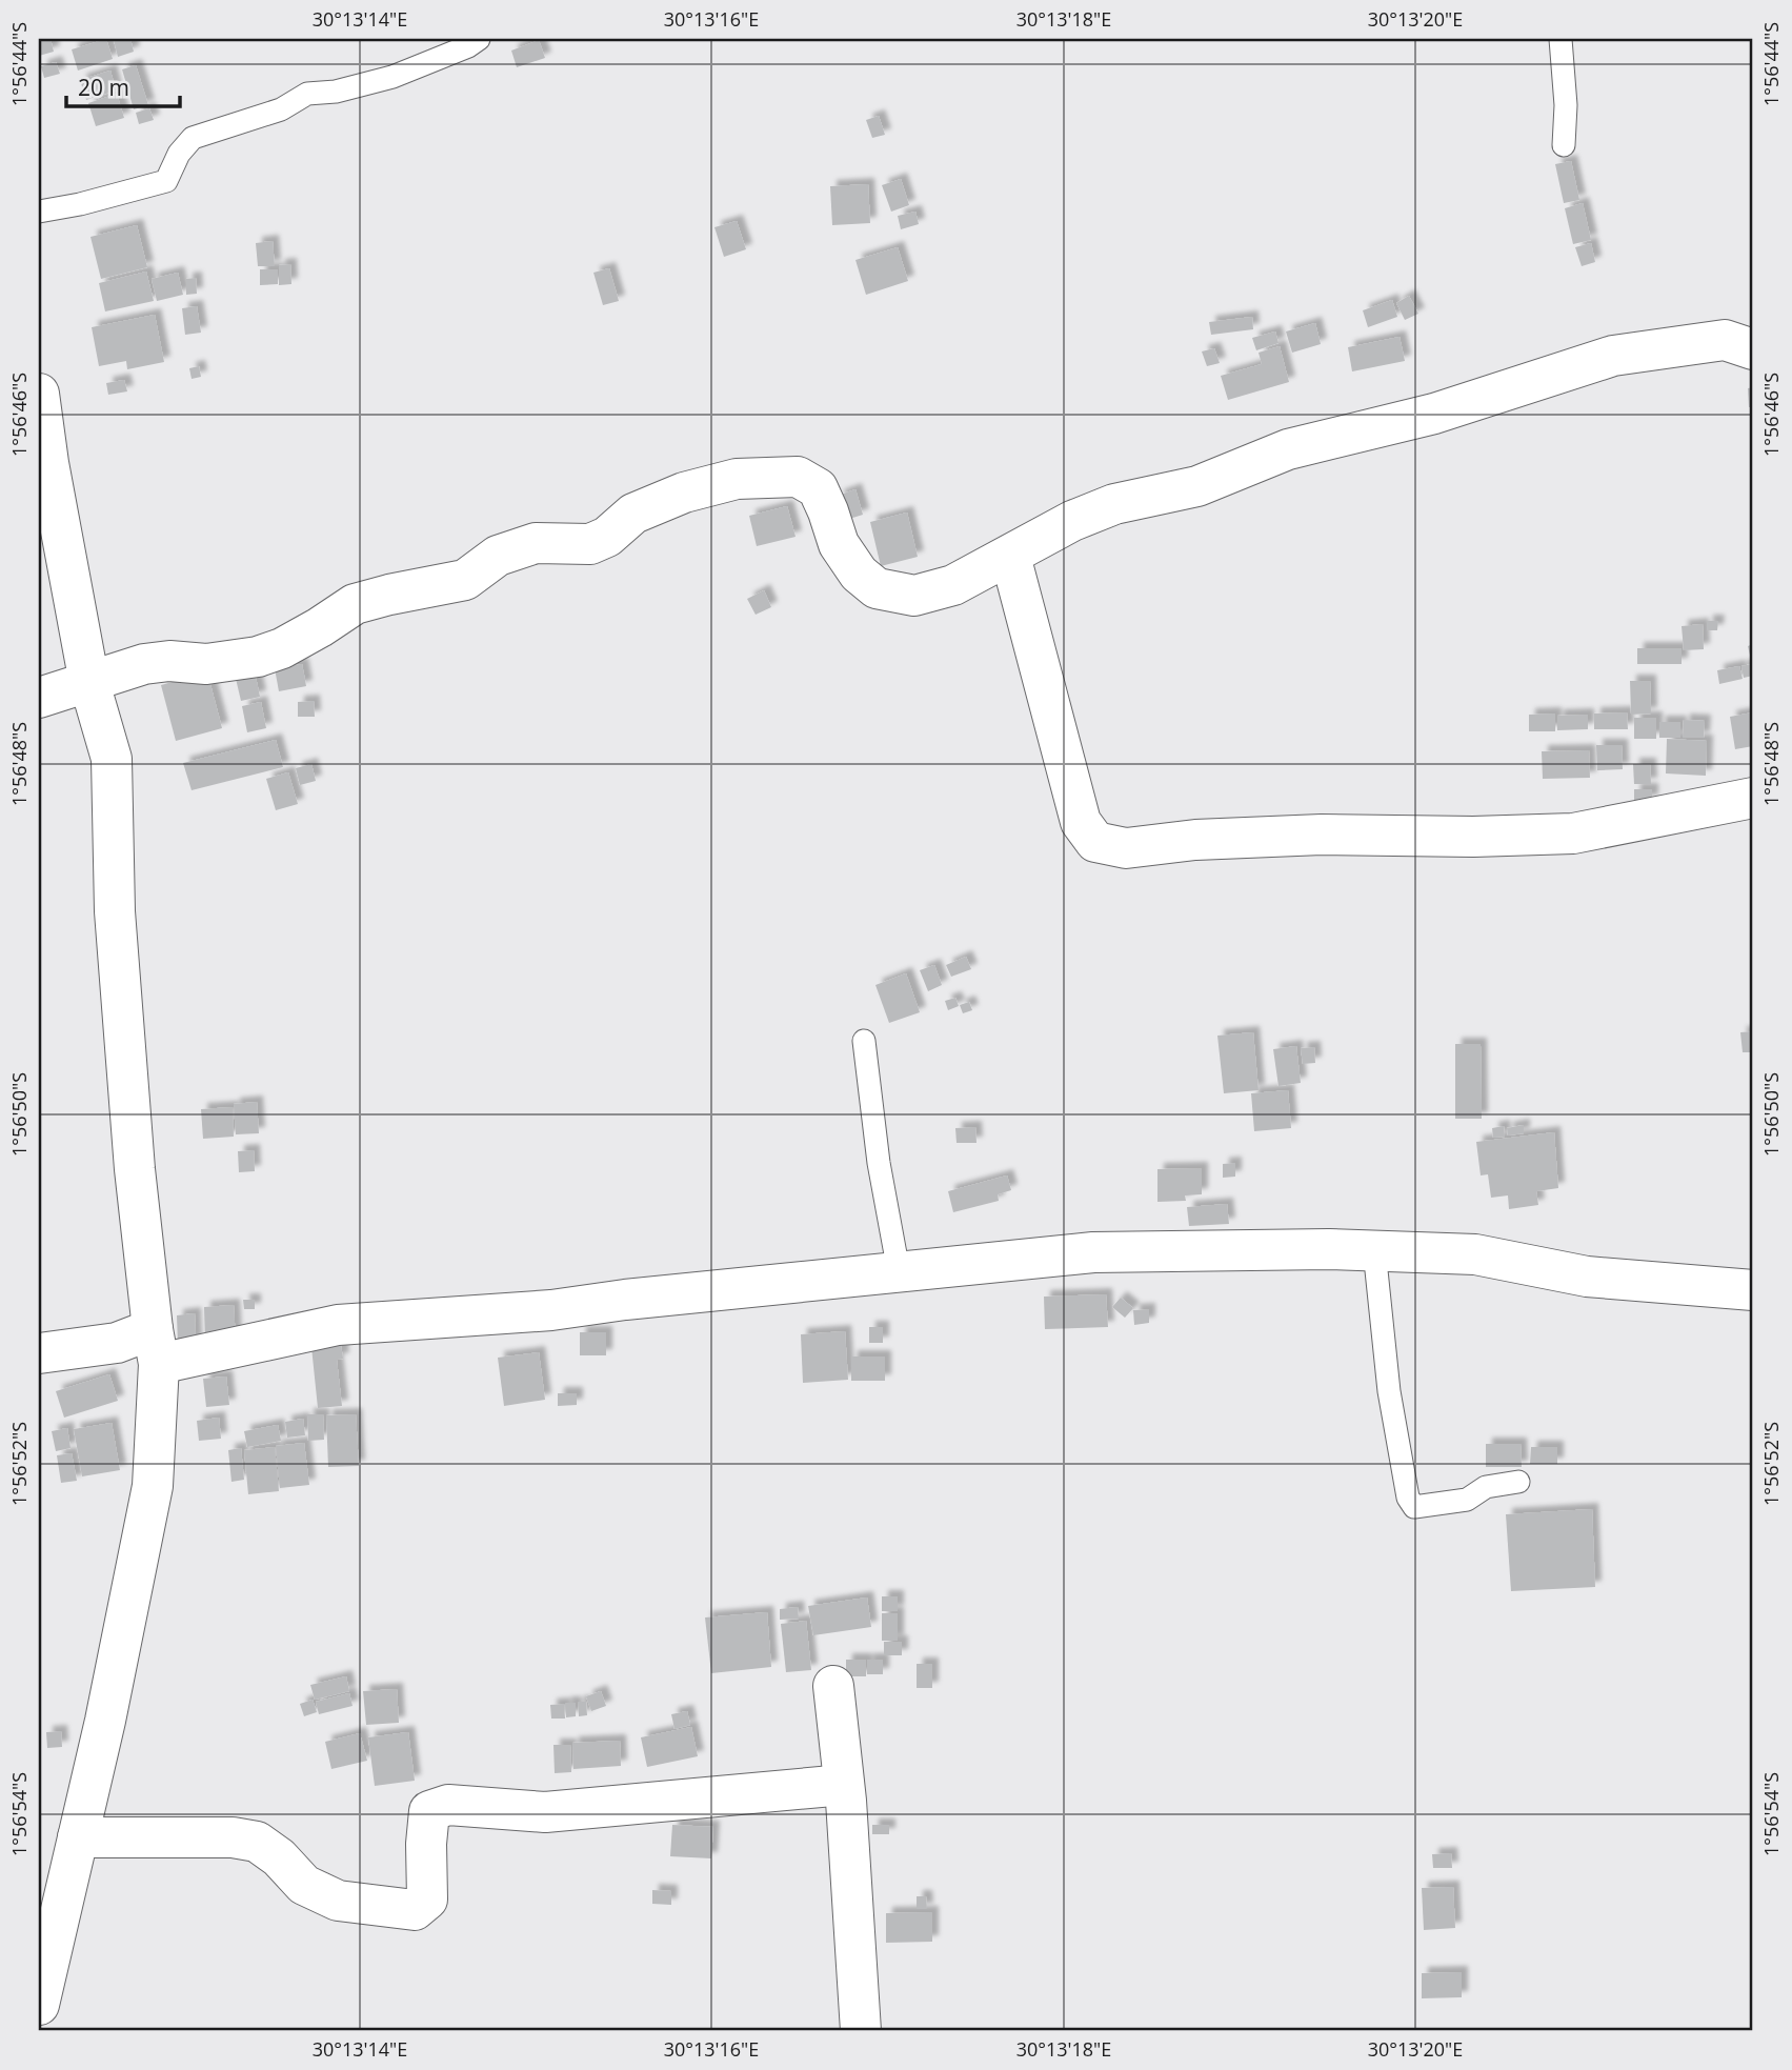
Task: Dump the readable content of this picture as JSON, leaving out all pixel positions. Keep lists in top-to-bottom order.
{
  "scale_bar": "20 m",
  "coordinates": [
    "30°13'14\"E",
    "30°13'16\"E",
    "30°13'18\"E",
    "30°13'20\"E",
    "1°56'44\"S",
    "1°56'46\"S",
    "1°56'48\"S",
    "1°56'50\"S",
    "1°56'52\"S",
    "1°56'54\"S"
  ]
}
